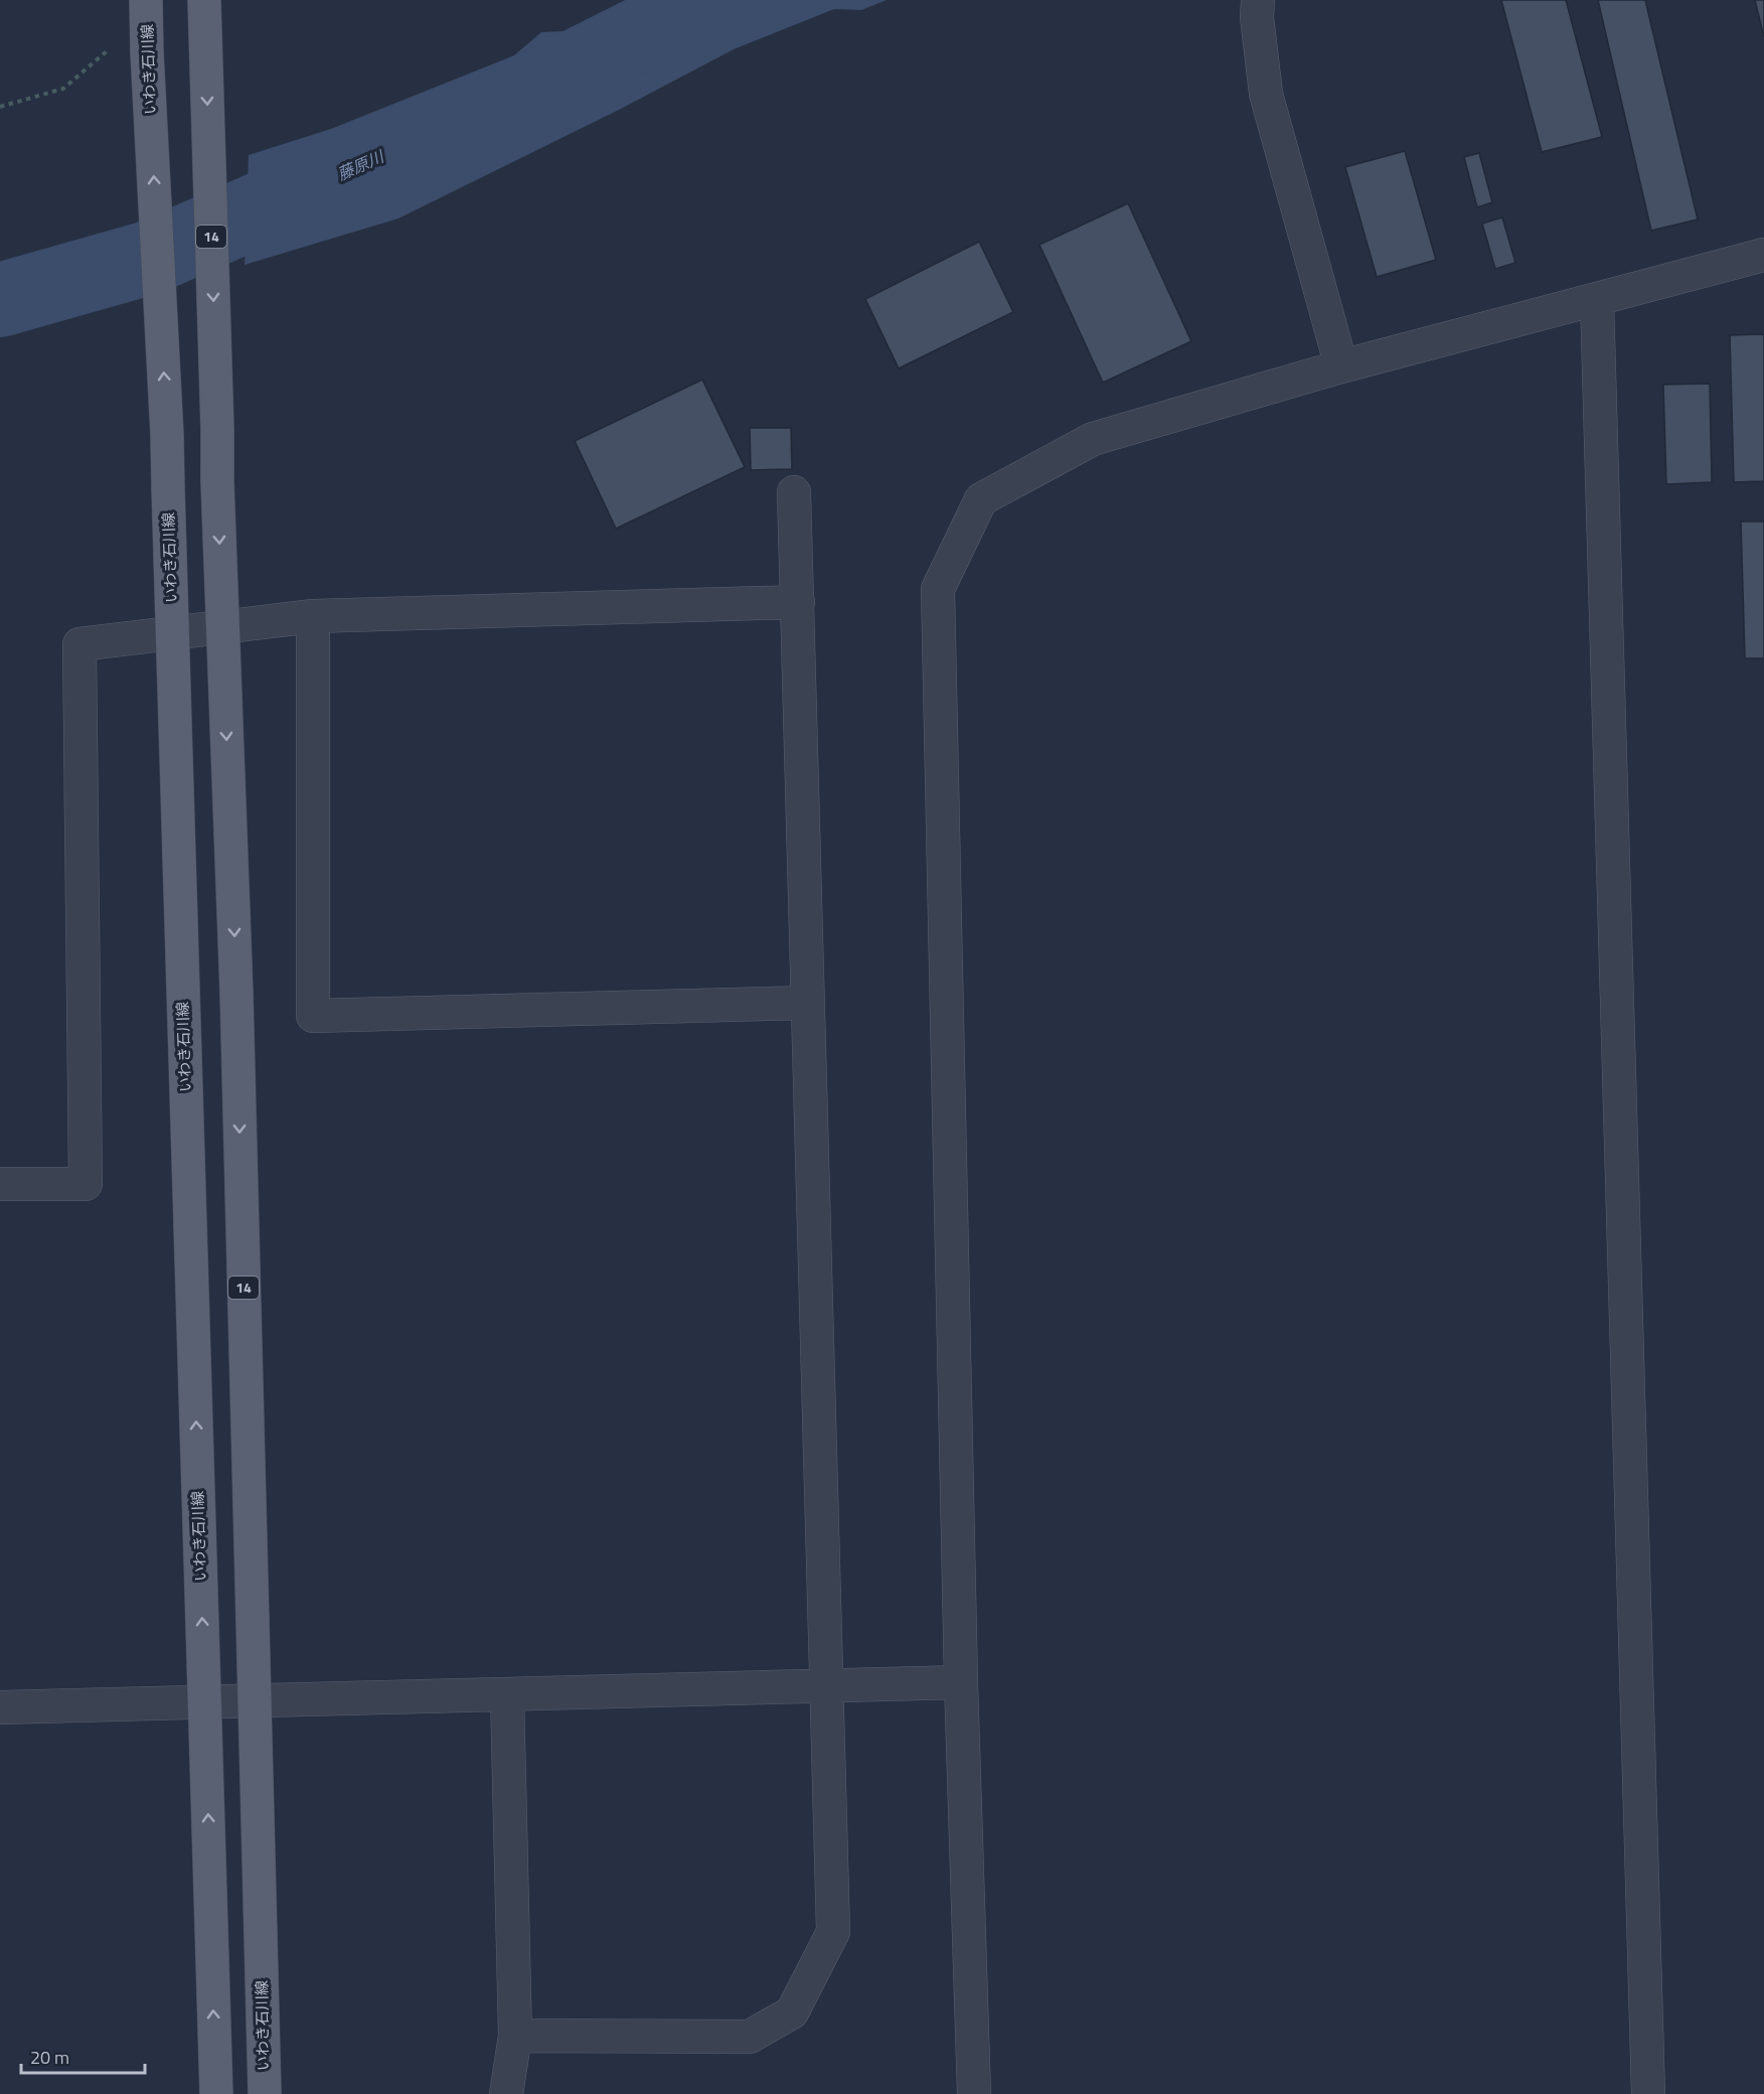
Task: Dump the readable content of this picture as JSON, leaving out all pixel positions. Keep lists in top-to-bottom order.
{
  "streets": {
    "main road": ["いわき石川線", "14"]
  },
  "water": ["藤原川"],
  "scale_bar": "20 m"
}
